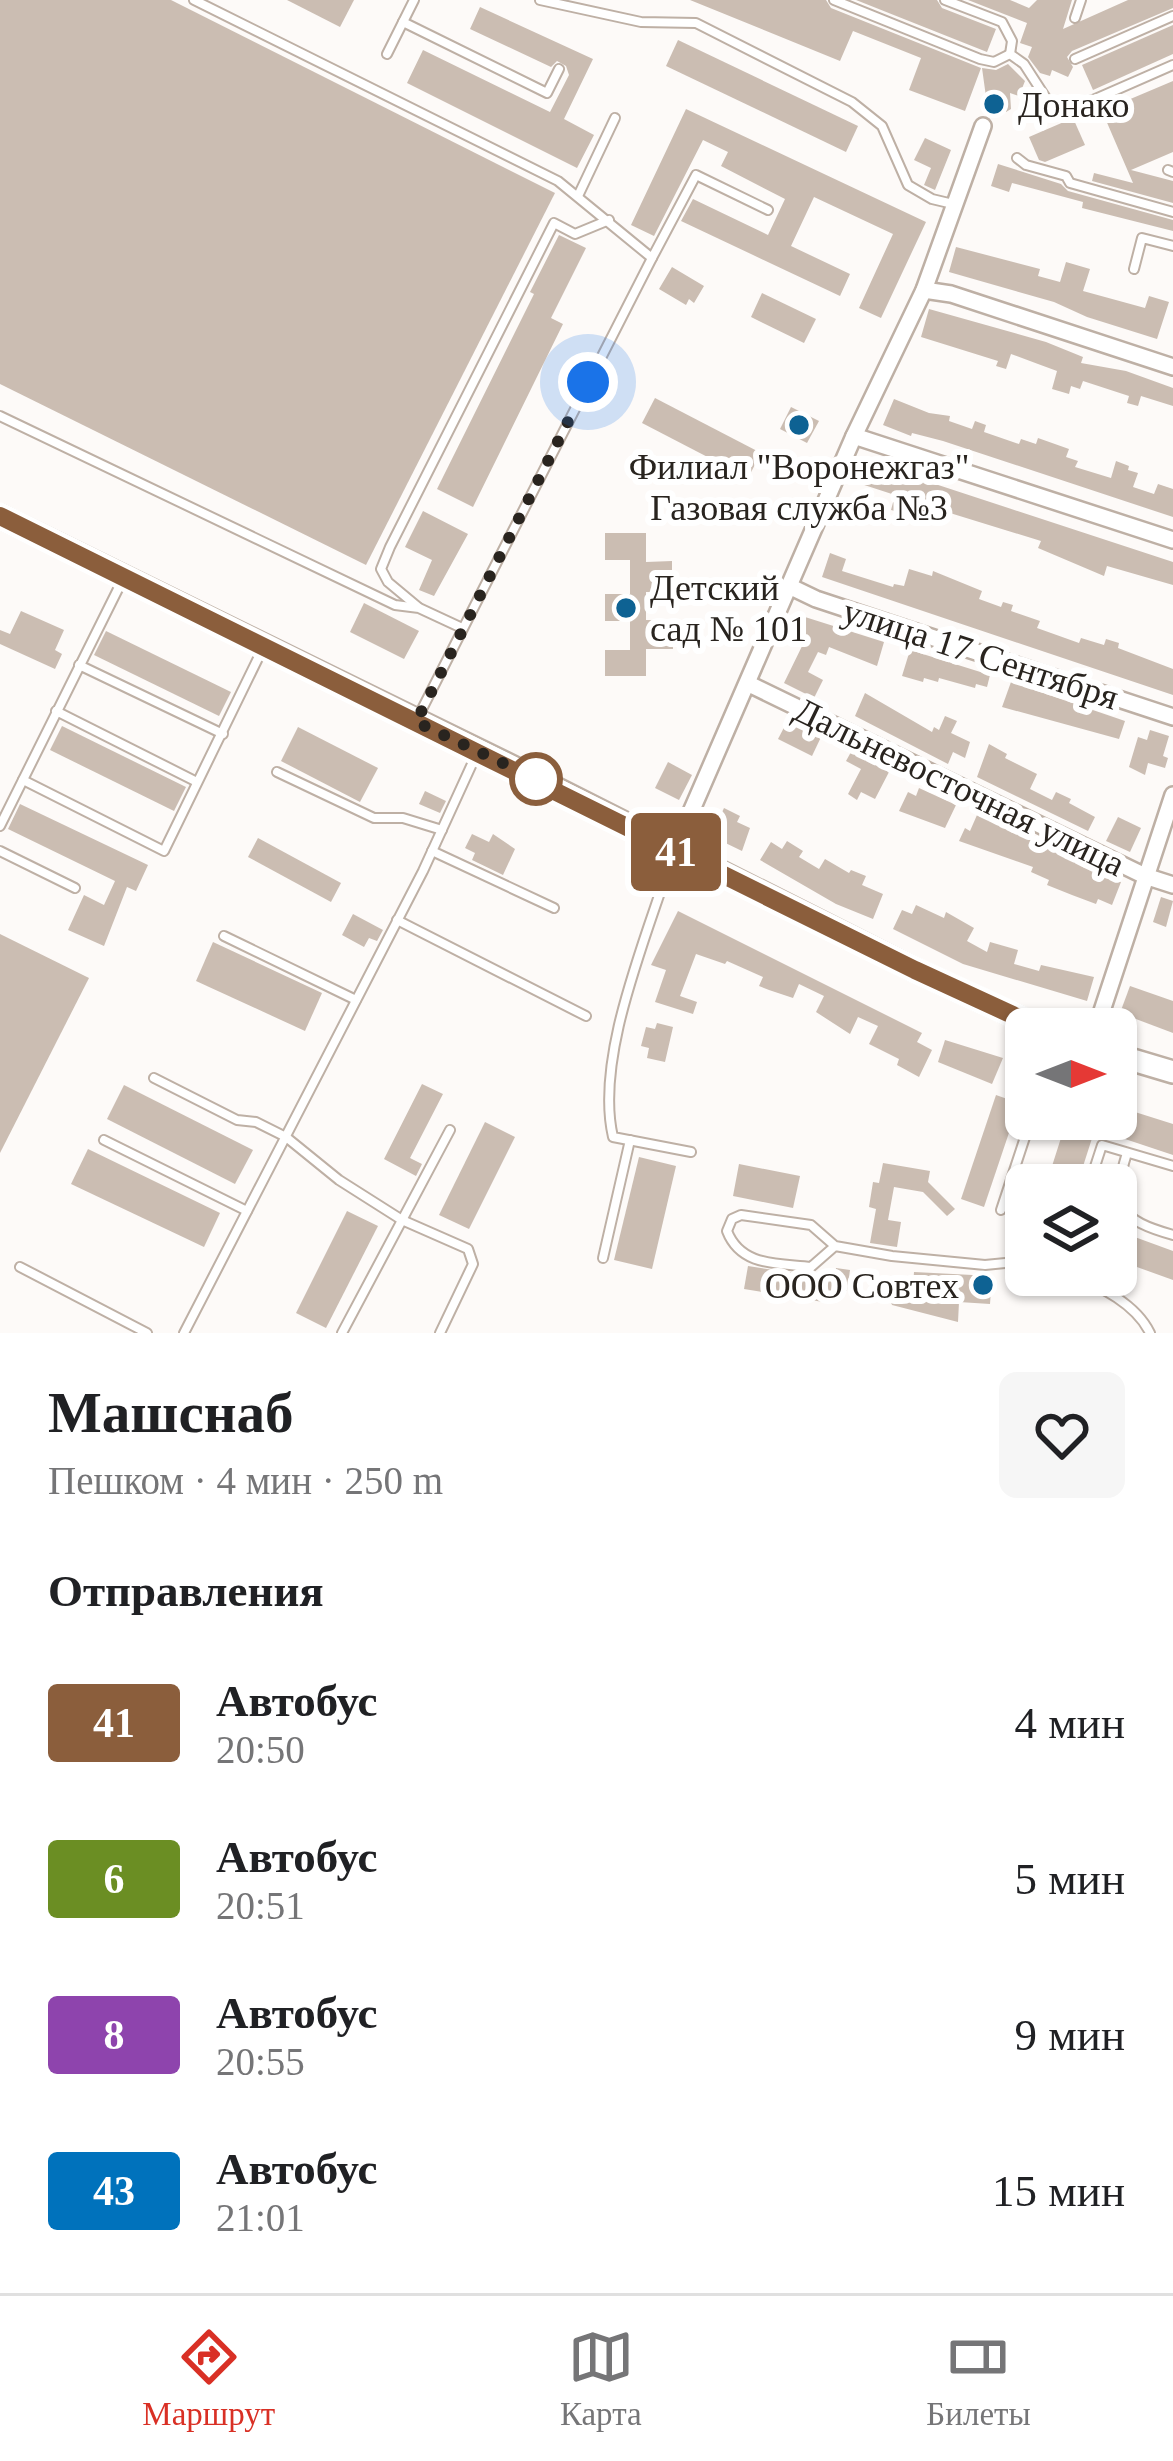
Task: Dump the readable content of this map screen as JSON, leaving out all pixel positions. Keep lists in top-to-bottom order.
{
  "streets": {
    "street": ["улица 17 Сентября", "Дальневосточная улица"]
  },
  "places": [
    "Донако",
    "Филиал \"Воронежгаз\" Газовая служба №3",
    "Детский сад № 101",
    "ООО Совтех"
  ],
  "lines": ["bus line 41"],
  "north": "right",
  "page": {
    "on_map": "41",
    "heading": [
      ["Машснаб", "Пешком · 4 мин · 250 m"],
      "Отправления"
    ],
    "list": [
      {
        "mark": "41",
        "name": "Автобус",
        "note": "20:50",
        "value": "4 мин"
      },
      {
        "mark": "6",
        "name": "Автобус",
        "note": "20:51",
        "value": "5 мин"
      },
      {
        "mark": "8",
        "name": "Автобус",
        "note": "20:55",
        "value": "9 мин"
      },
      {
        "mark": "43",
        "name": "Автобус",
        "note": "21:01",
        "value": "15 мин"
      }
    ],
    "tabs": ["Маршрут", "Карта", "Билеты"]
  }
}
